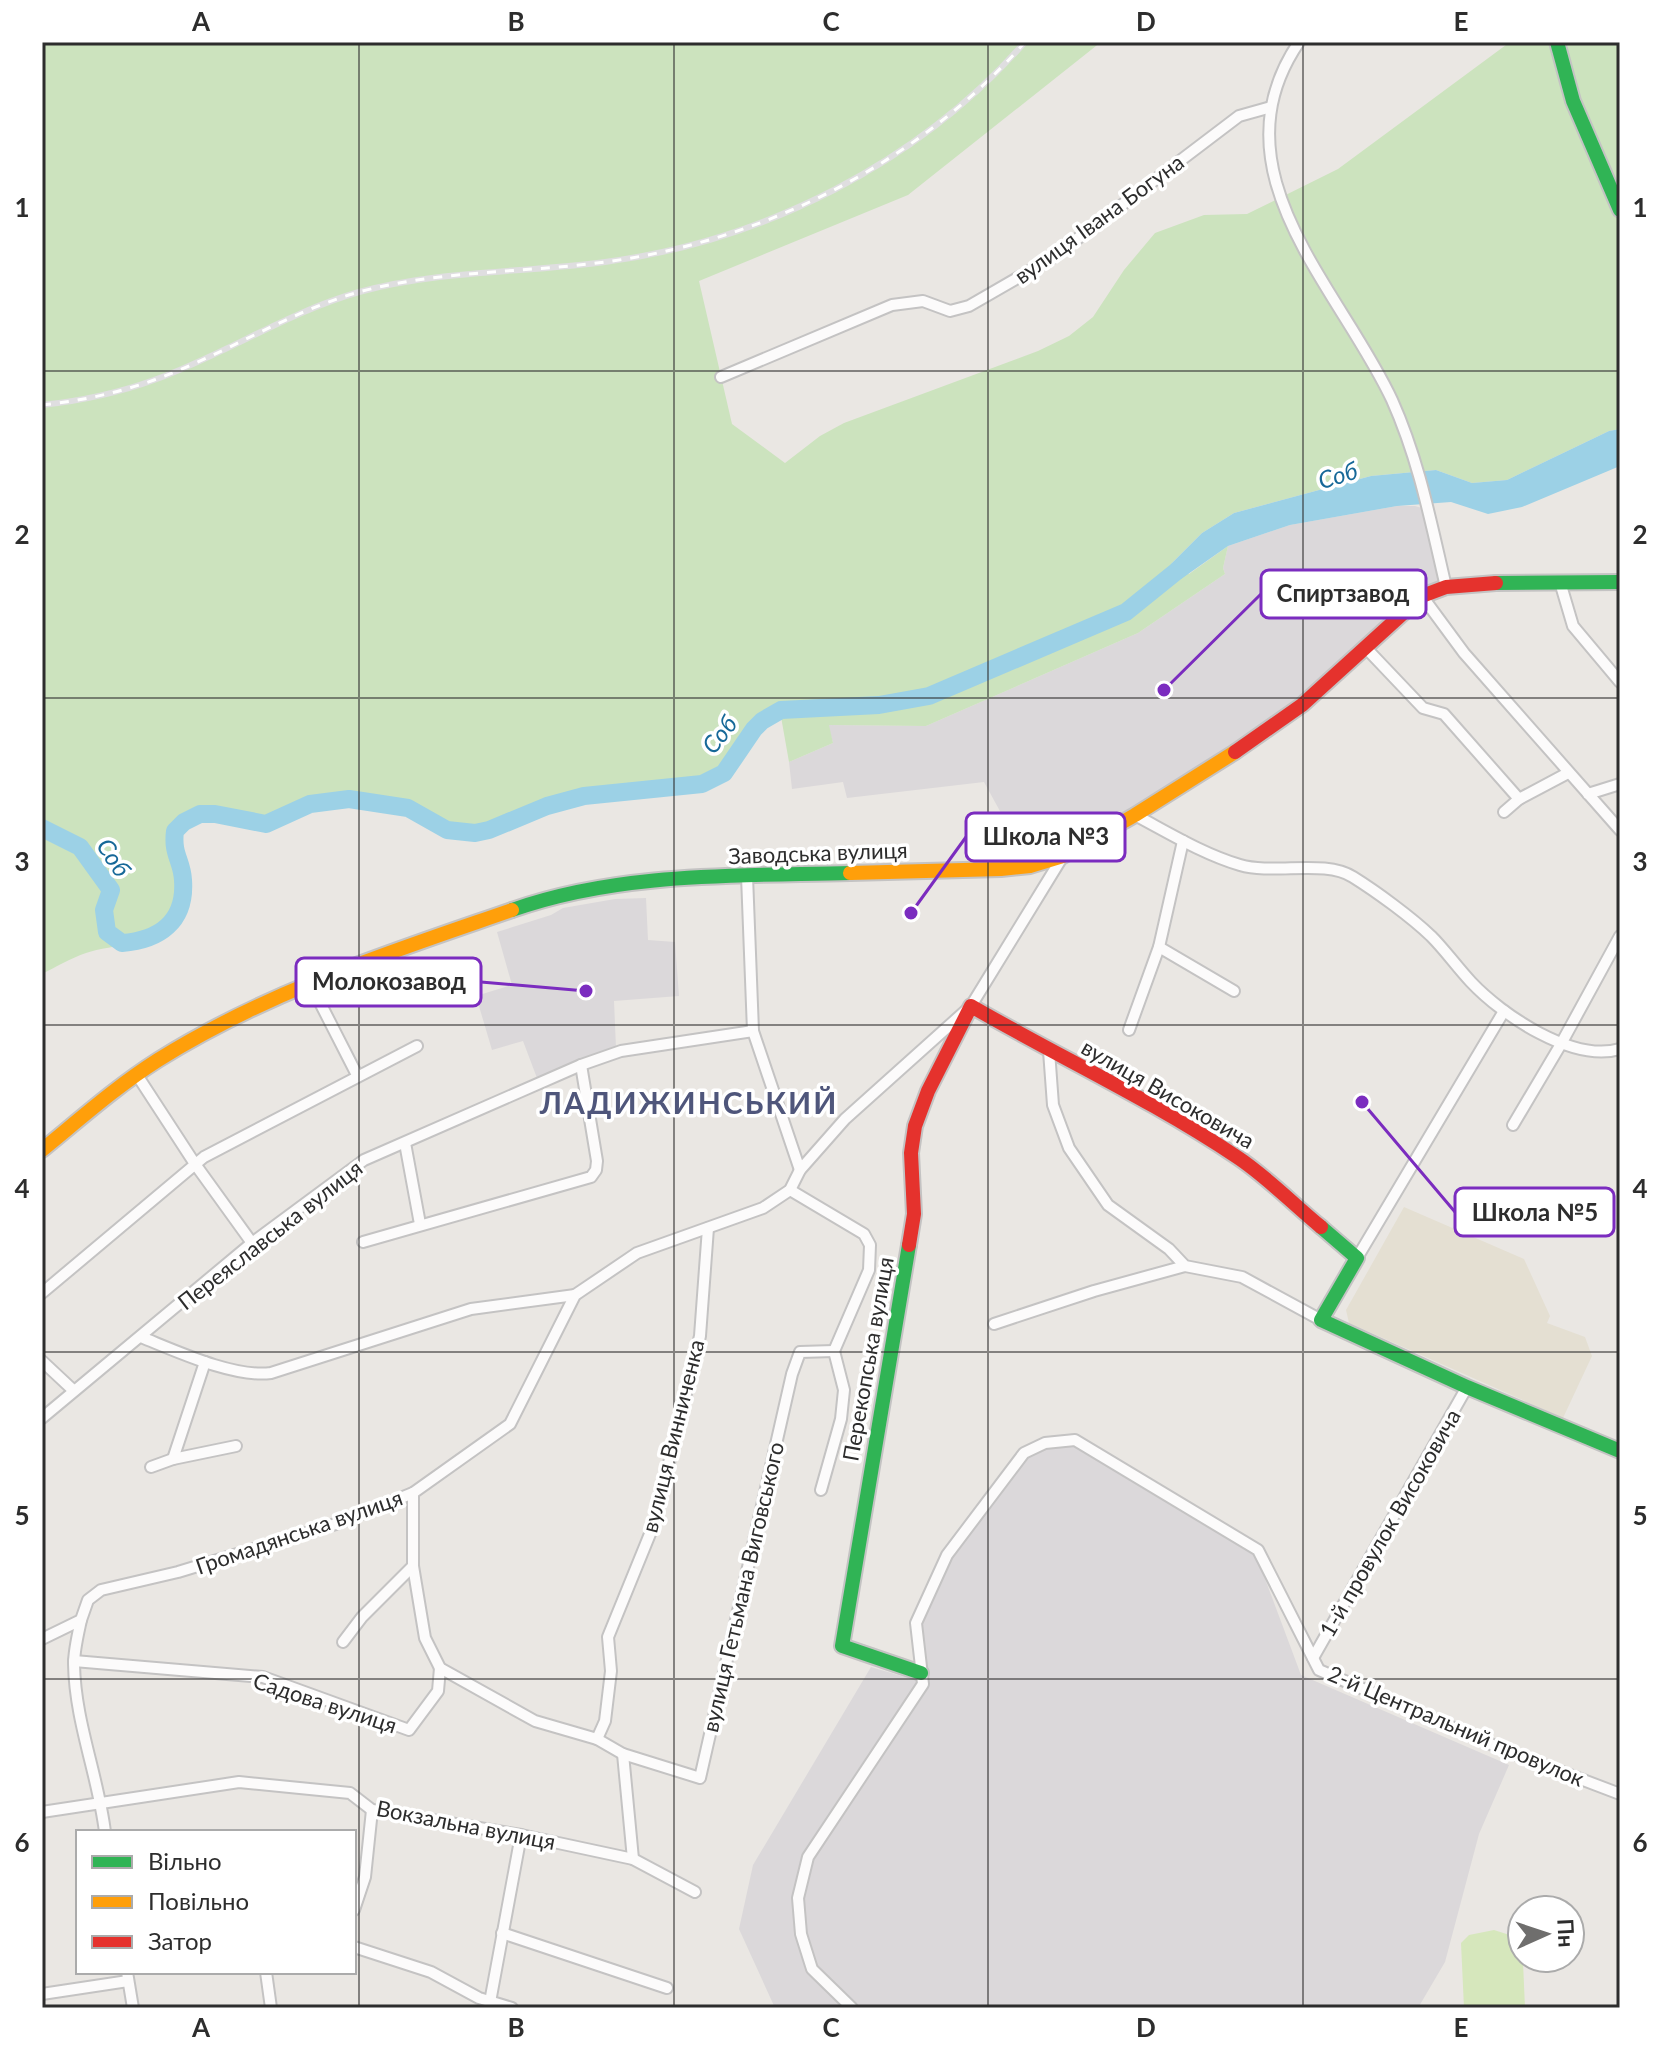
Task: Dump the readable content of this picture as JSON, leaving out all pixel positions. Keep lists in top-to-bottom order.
{
  "streets": {
    "main road": ["Заводська вулиця", "вулиця Високовича", "Перекопська вулиця"],
    "street": [
      "вулиця Івана Богуна",
      "Переяславська вулиця",
      "вулиця Винниченка",
      "1-й провулок Високовича",
      "Громадянська вулиця",
      "вулиця Гетьмана Виговського",
      "Садова вулиця",
      "2-й Центральний провулок",
      "Вокзальна вулиця"
    ]
  },
  "crossings": [
    ["вулиця Високовича", "Перекопська вулиця"],
    ["Перекопська вулиця", "2-й Центральний провулок"],
    ["вулиця Винниченка", "Громадянська вулиця"],
    ["1-й провулок Високовича", "2-й Центральний провулок"],
    ["Громадянська вулиця", "Садова вулиця"],
    ["Громадянська вулиця", "Вокзальна вулиця"]
  ],
  "districts": ["ЛАДИЖИНСЬКИЙ"],
  "water": ["Соб"],
  "places": [
    "Спиртзавод",
    "Школа №3",
    "Молокозавод",
    "Школа №5"
  ],
  "legend": ["Вільно", "Повільно", "Затор"],
  "north": "right",
  "grid": {
    "columns": [
      "A",
      "B",
      "C",
      "D",
      "E"
    ],
    "rows": [
      "1",
      "2",
      "3",
      "4",
      "5",
      "6"
    ]
  }
}
